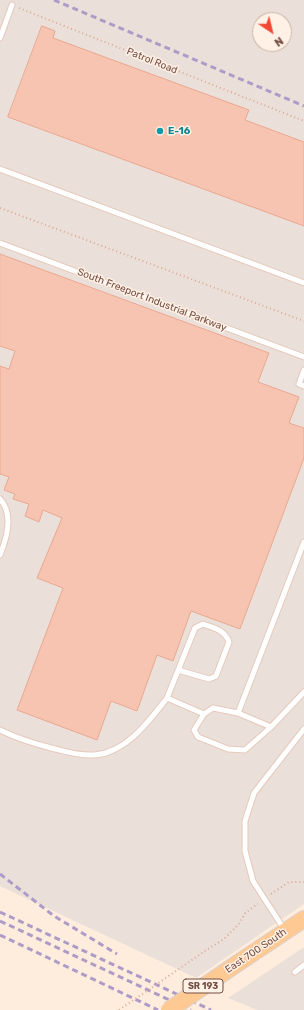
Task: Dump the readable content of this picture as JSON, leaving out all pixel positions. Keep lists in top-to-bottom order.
{
  "streets": {
    "main road": ["East 700 South", "SR 193"],
    "lane": ["South Freeport Industrial Parkway"],
    "path": ["Patrol Road"]
  },
  "places": ["E-16"],
  "north": "bottom right"
}
